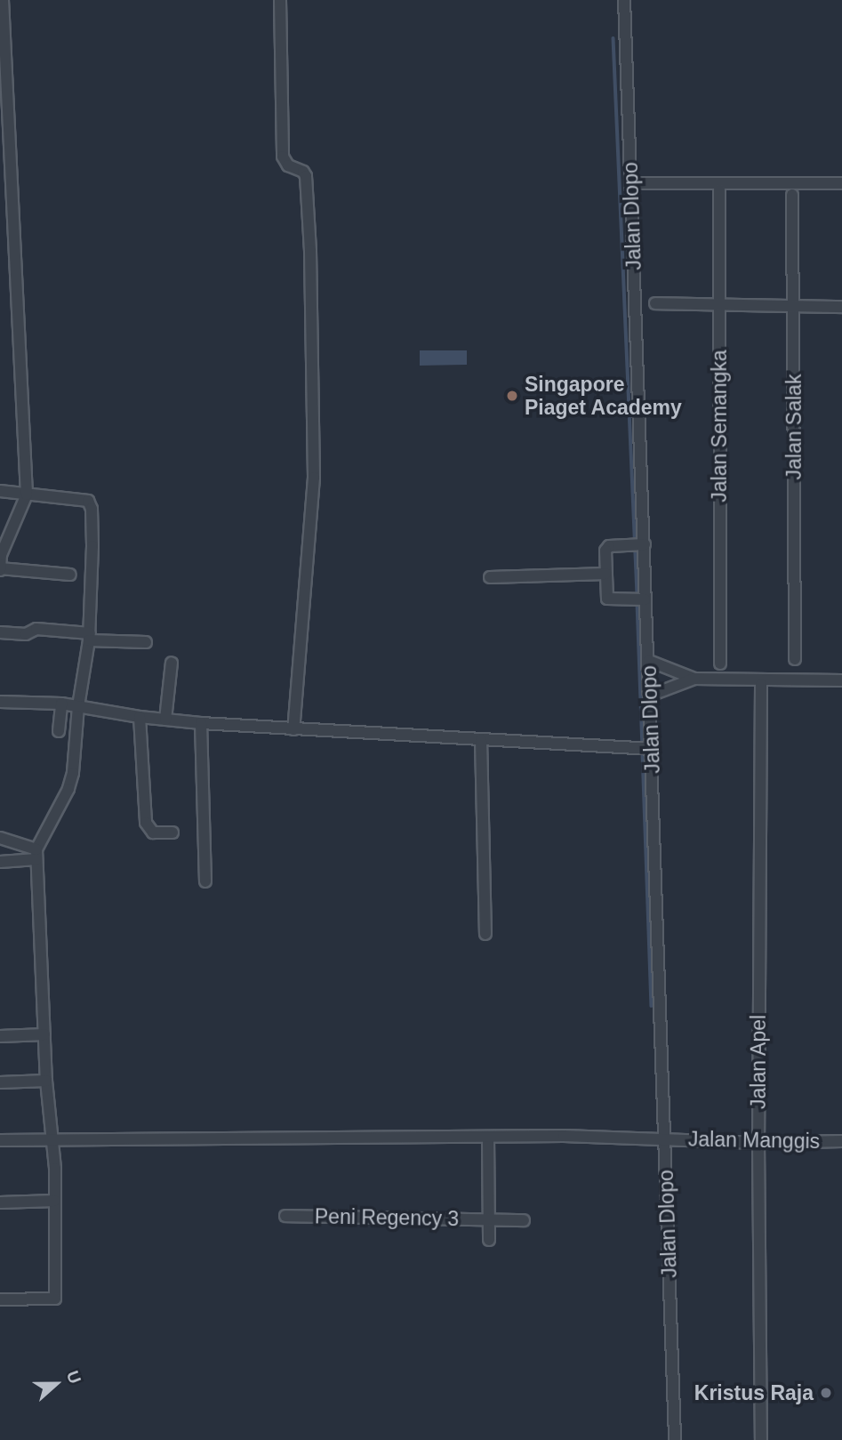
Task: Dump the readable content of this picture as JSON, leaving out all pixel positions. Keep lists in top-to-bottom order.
{
  "streets": {
    "street": [
      "Jalan Dlopo",
      "Jalan Semangka",
      "Jalan Salak",
      "Jalan Apel",
      "Jalan Manggis",
      "Peni Regency 3"
    ]
  },
  "crossings": [
    ["Jalan Dlopo", "Jalan Manggis"],
    ["Jalan Apel", "Jalan Manggis"],
    ["Jalan Manggis", "Peni Regency 3"]
  ],
  "places": ["Singapore Piaget Academy", "Kristus Raja"],
  "north": "right"
}
